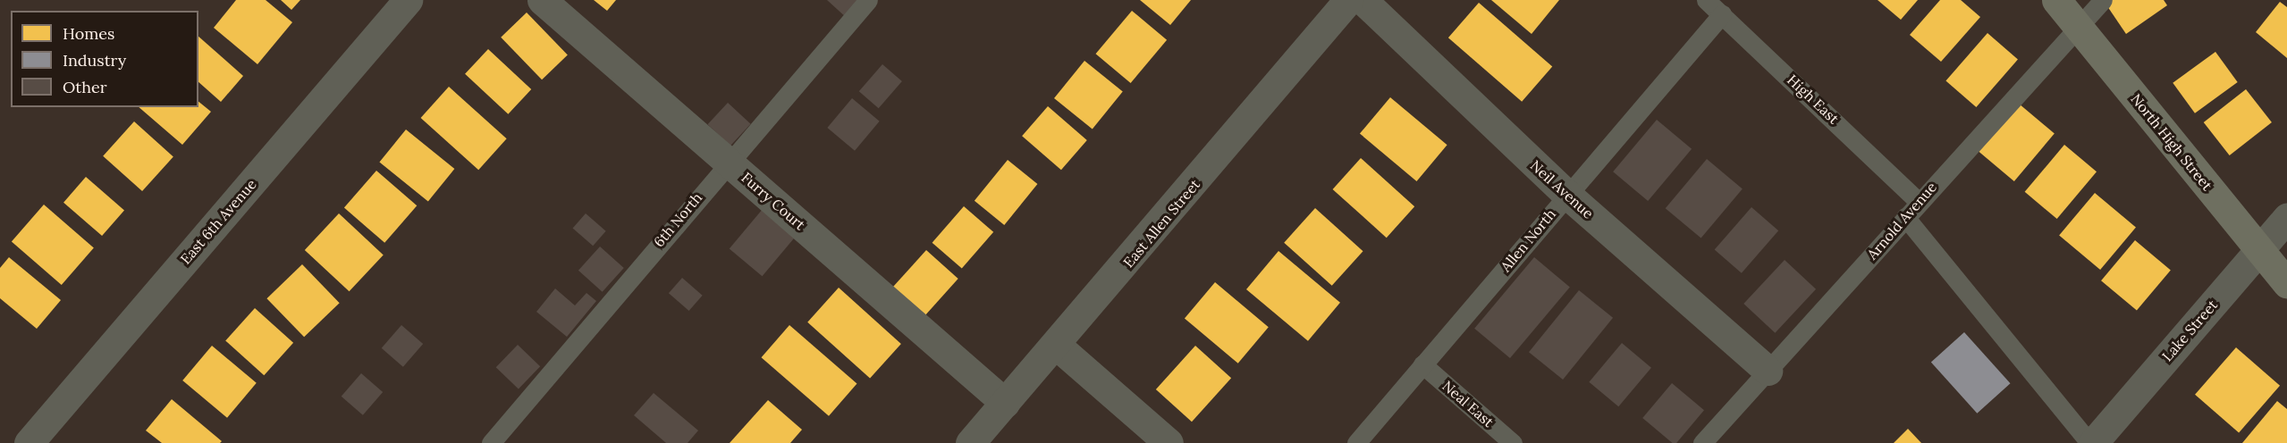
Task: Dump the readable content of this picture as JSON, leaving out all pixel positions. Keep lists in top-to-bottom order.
{
  "streets": {
    "highway": ["North High Street"],
    "street": [
      "Neil Avenue",
      "Furry Court",
      "East 6th Avenue",
      "East Allen Street",
      "Lake Street"
    ],
    "lane": [
      "High East",
      "6th North",
      "Arnold Avenue",
      "Allen North",
      "Neal East"
    ]
  },
  "crossings": [
    ["High East", "Arnold Avenue"],
    ["High East", "Allen North"],
    ["North High Street", "Arnold Avenue"],
    ["North High Street", "Lake Street"],
    ["Neil Avenue", "Arnold Avenue"],
    ["Neil Avenue", "Allen North"],
    ["Furry Court", "6th North"],
    ["Furry Court", "East Allen Street"],
    ["Allen North", "Neal East"]
  ],
  "legend": ["Homes", "Industry", "Other"]
}
